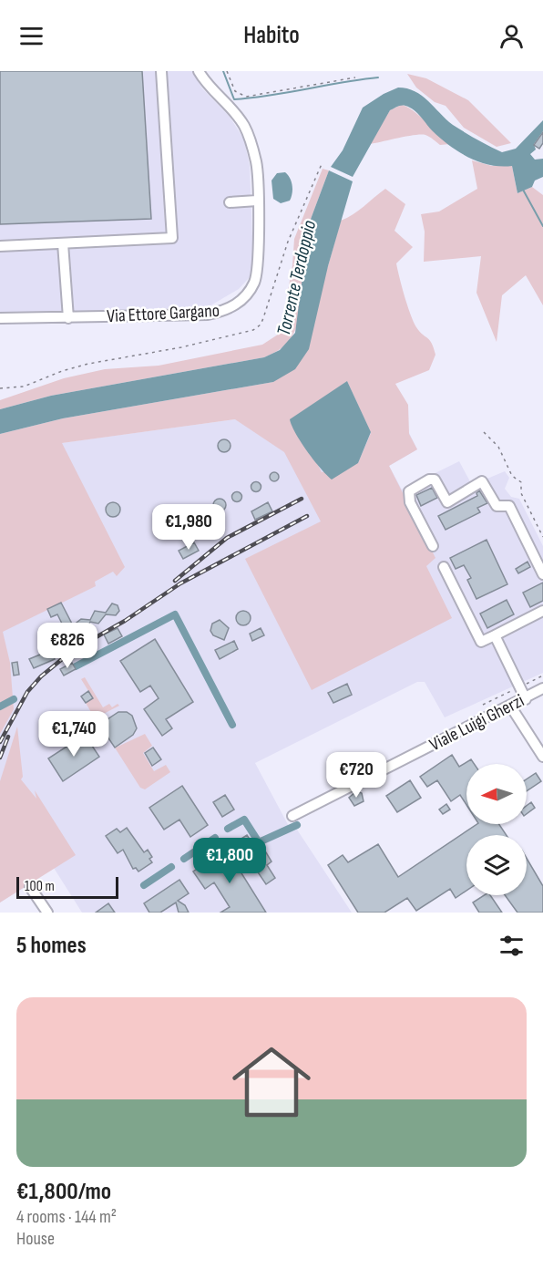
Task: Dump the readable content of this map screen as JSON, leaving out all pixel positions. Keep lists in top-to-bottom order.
{
  "streets": {
    "street": ["Via Ettore Gargano", "Viale Luigi Gherzi"]
  },
  "water": ["Torrente Terdoppio"],
  "scale_bar": "100 m",
  "north": "left",
  "page": {
    "header": "Habito",
    "price": [
      "€1,980",
      "€826",
      "€1,740",
      "€720",
      "€1,800"
    ],
    "scale": "100 m",
    "heading": "5 homes",
    "list": [
      {
        "name": "€1,800/mo",
        "note": "4 rooms · 144 m² · House"
      }
    ]
  }
}
